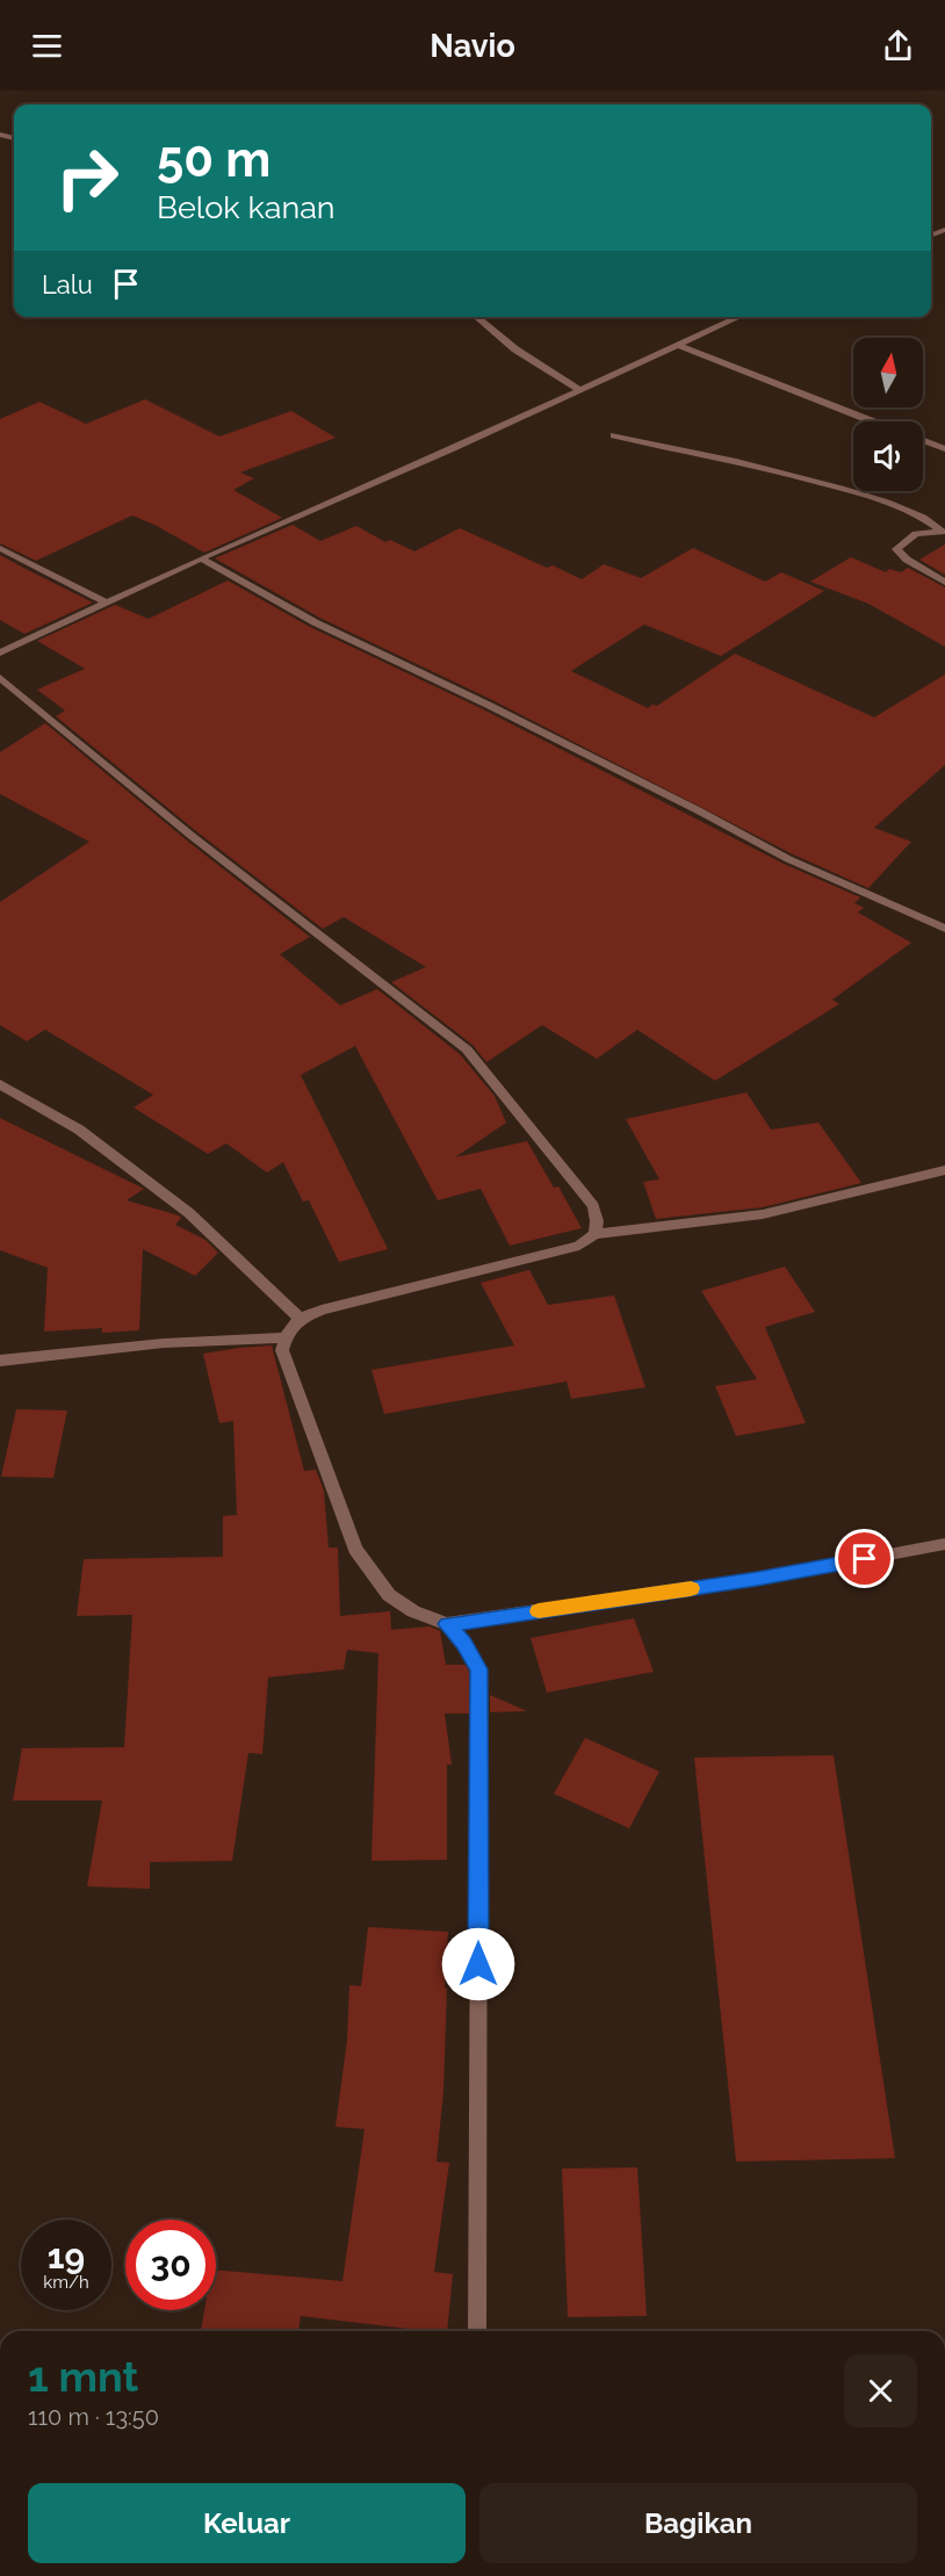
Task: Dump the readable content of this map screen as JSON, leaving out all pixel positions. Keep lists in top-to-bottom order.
{
  "north": "top",
  "page": {
    "header": "Navio",
    "turn": ["50 m", "Belok kanan"],
    "then": "Lalu",
    "speed": "19 km/h",
    "limit": "30",
    "heading": ["1 mnt", "110 m · 13:50"],
    "buttons": ["Keluar", "Bagikan"]
  }
}
